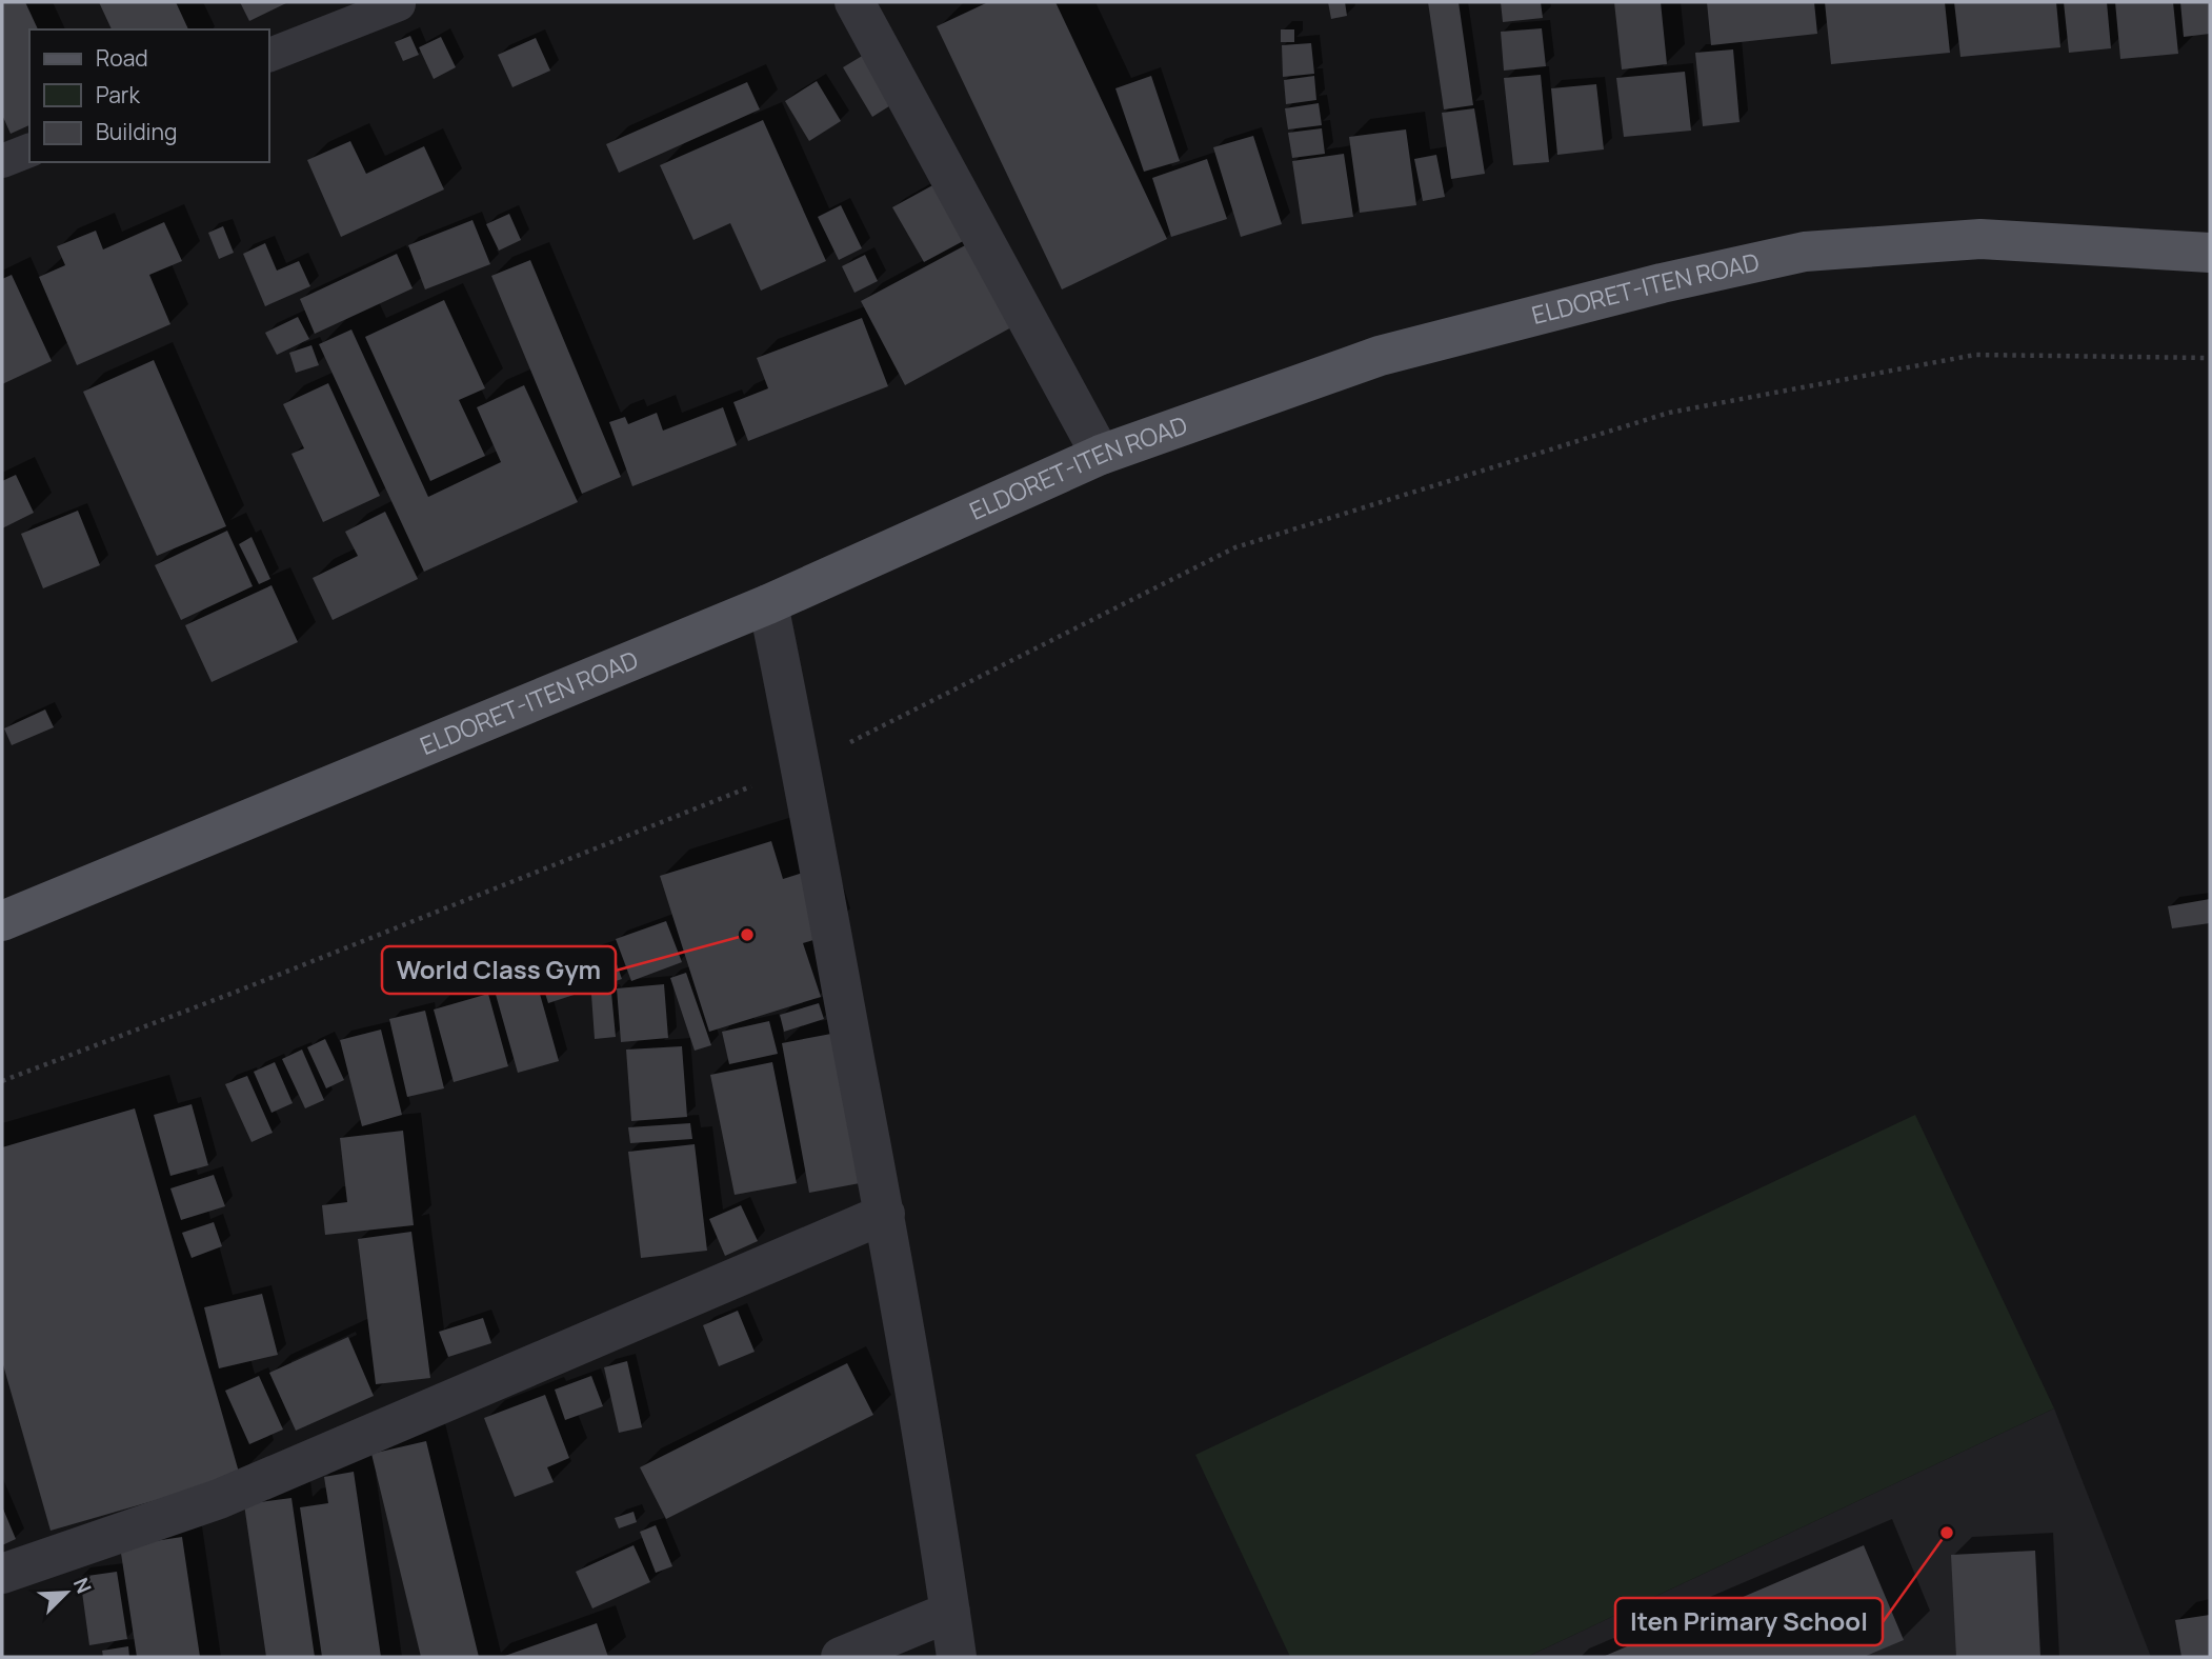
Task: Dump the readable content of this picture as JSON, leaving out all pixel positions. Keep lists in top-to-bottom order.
{
  "streets": {
    "main road": ["ELDORET-ITEN ROAD"]
  },
  "places": ["World Class Gym", "Iten Primary School"],
  "legend": ["Road", "Park", "Building"],
  "north": "top right"
}
